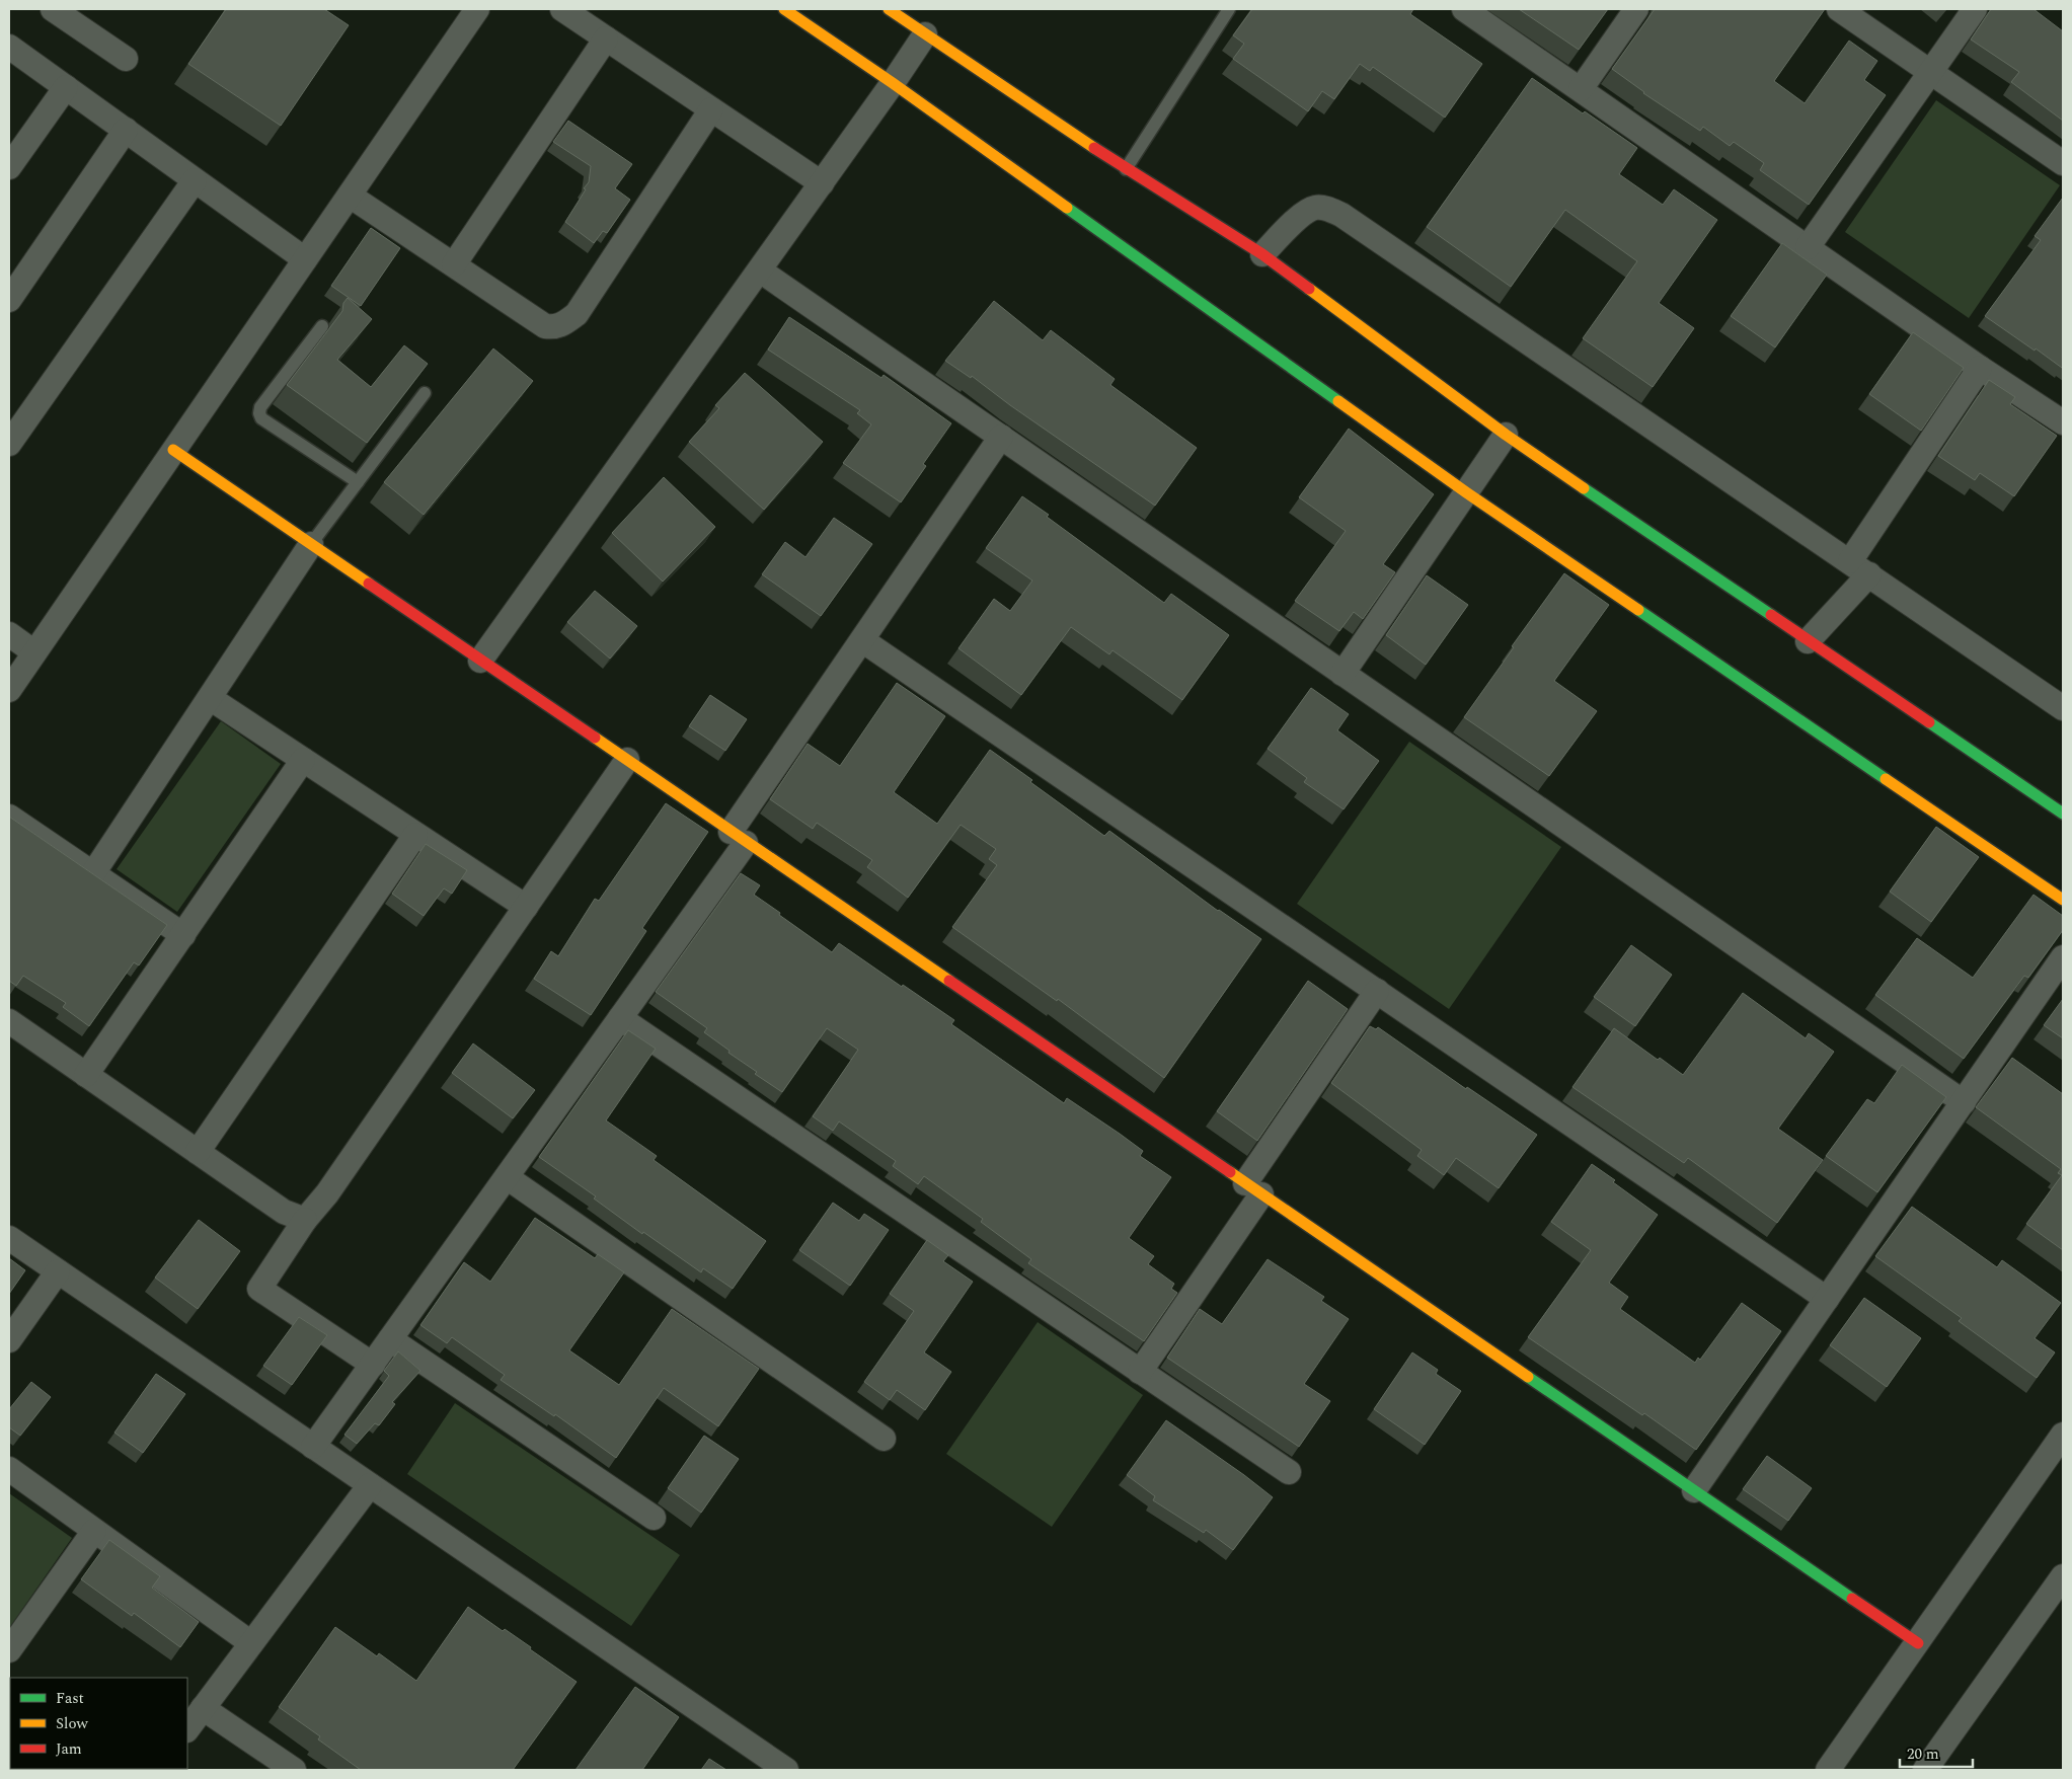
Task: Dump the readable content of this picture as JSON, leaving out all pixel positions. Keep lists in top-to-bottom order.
{
  "legend": ["Fast", "Slow", "Jam"],
  "scale_bar": "20 m"
}
